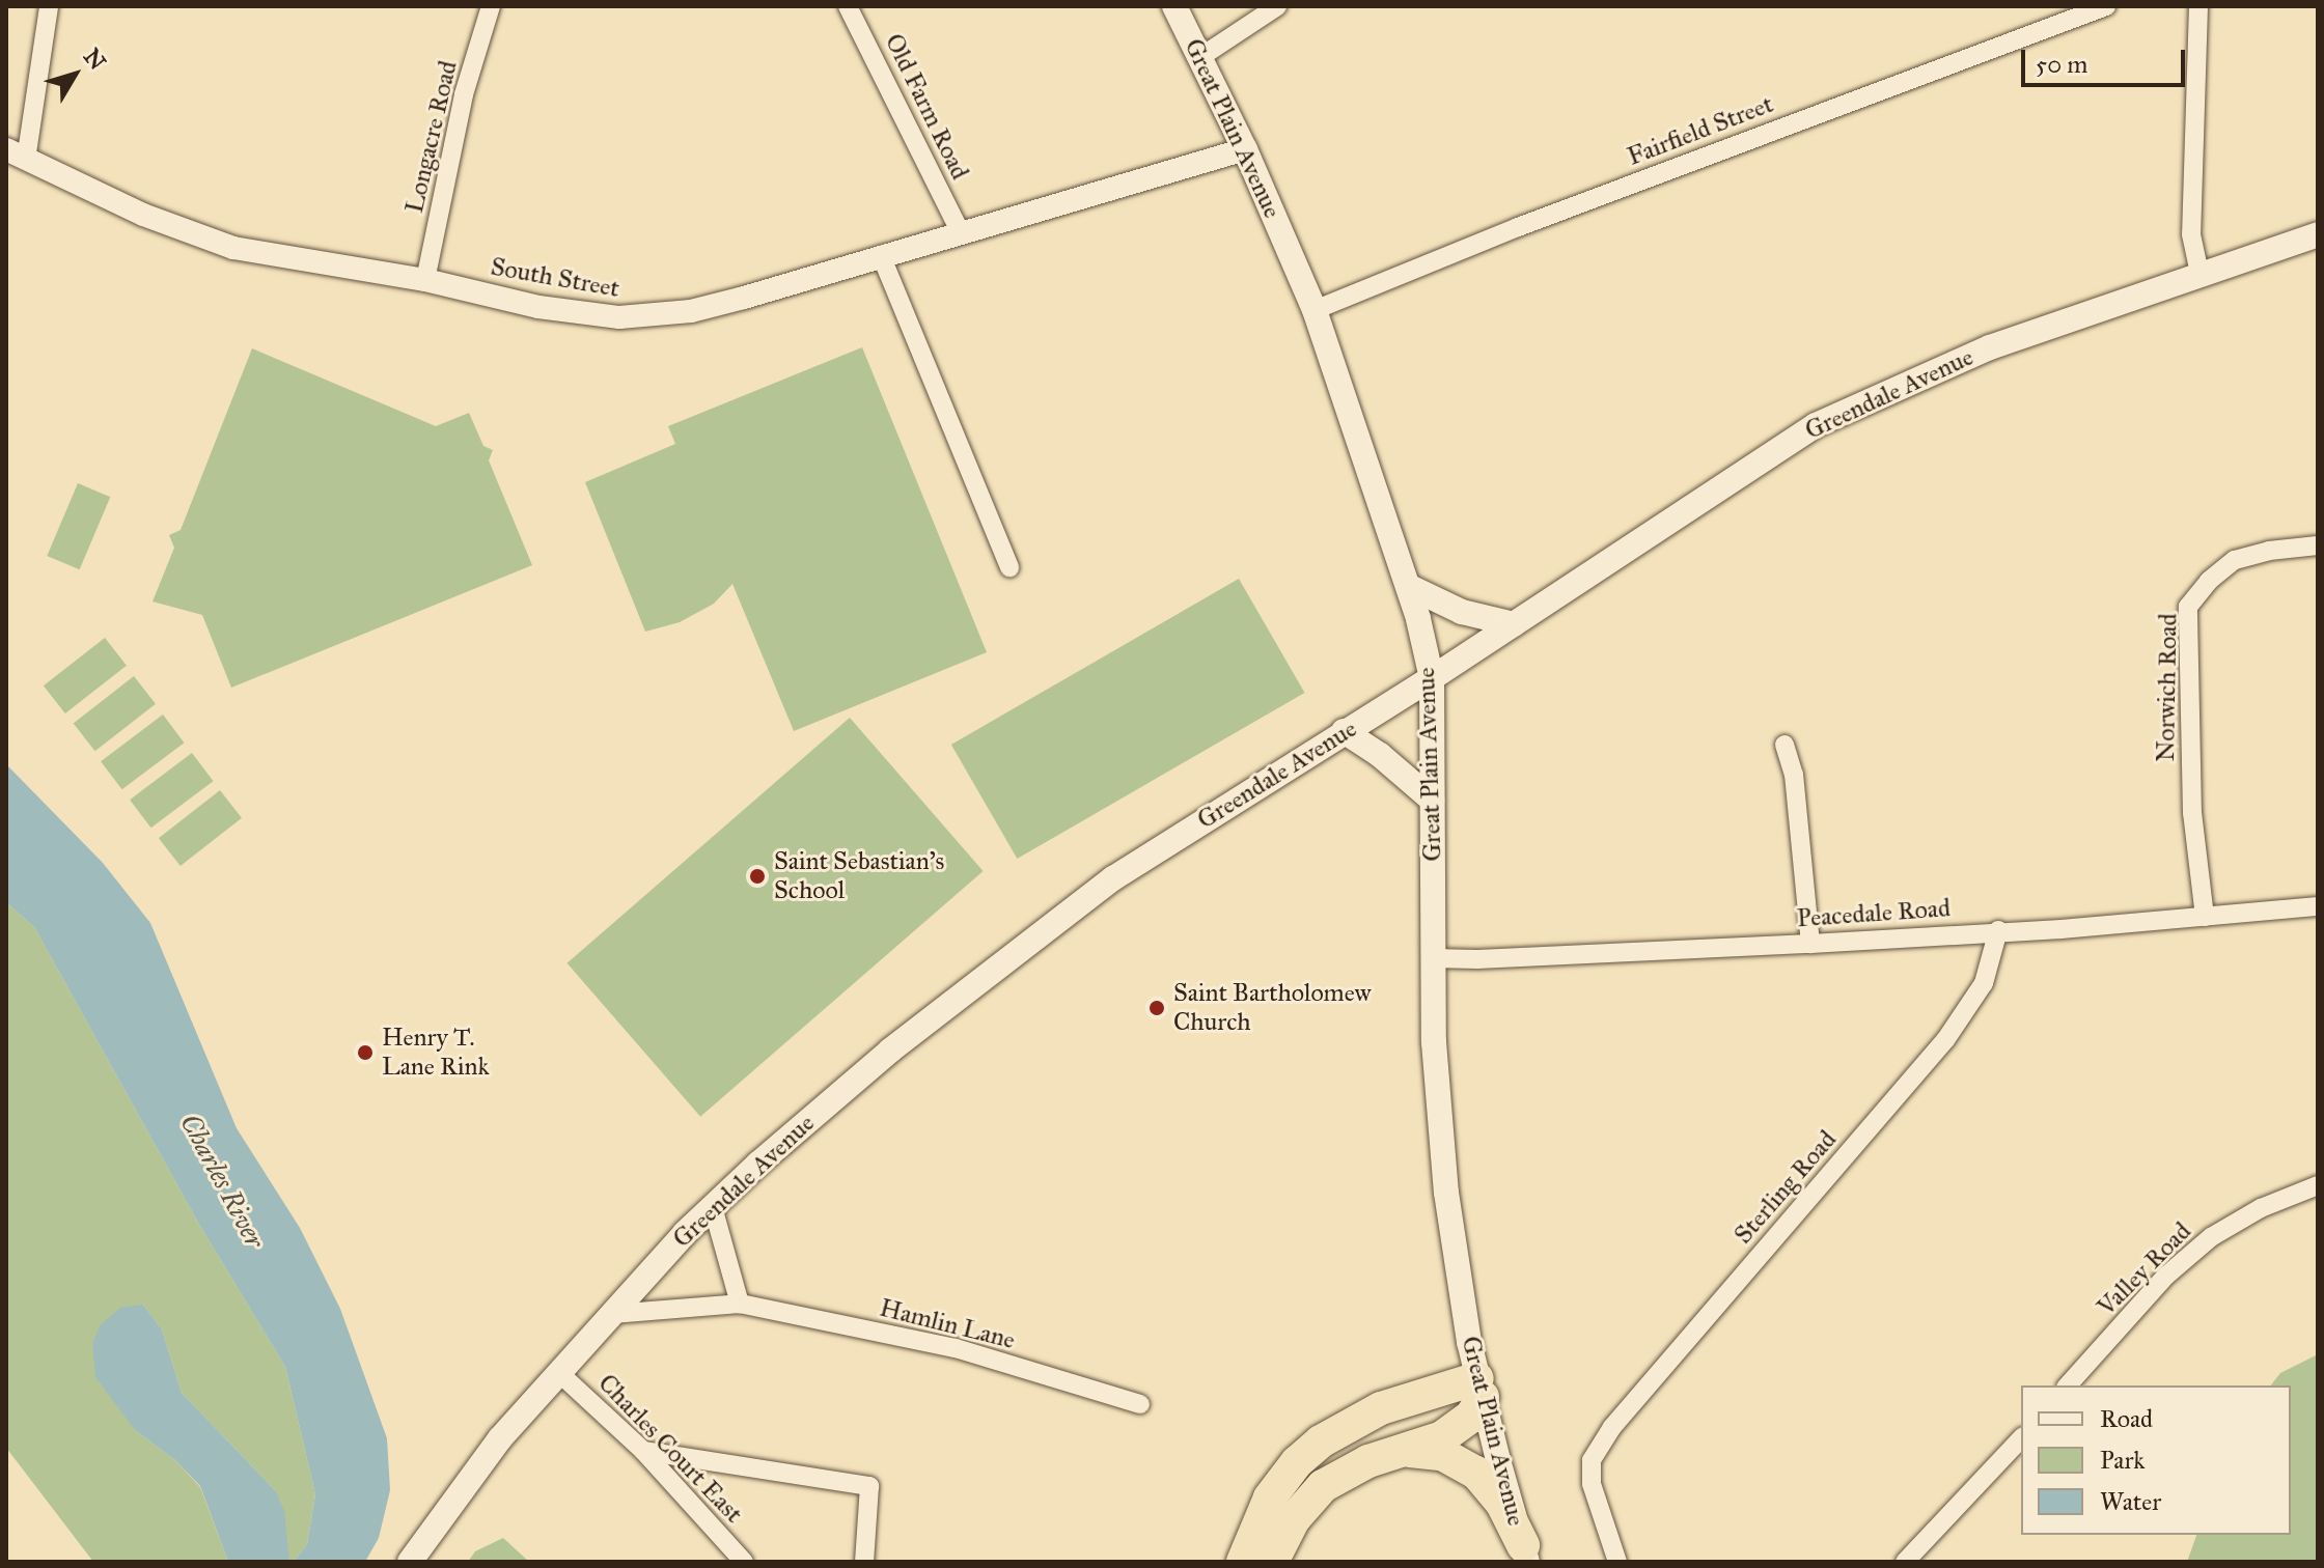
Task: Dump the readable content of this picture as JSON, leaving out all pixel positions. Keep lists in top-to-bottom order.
{
  "streets": {
    "main road": ["Great Plain Avenue", "Greendale Avenue"],
    "street": [
      "Old Farm Road",
      "Fairfield Street",
      "Longacre Road",
      "South Street",
      "Norwich Road",
      "Peacedale Road",
      "Sterling Road",
      "Valley Road",
      "Hamlin Lane",
      "Charles Court East"
    ]
  },
  "crossings": [
    ["Old Farm Road", "South Street"],
    ["Great Plain Avenue", "Fairfield Street"],
    ["Great Plain Avenue", "South Street"],
    ["Great Plain Avenue", "Greendale Avenue"],
    ["Great Plain Avenue", "Peacedale Road"],
    ["Longacre Road", "South Street"],
    ["Greendale Avenue", "Hamlin Lane"],
    ["Greendale Avenue", "Charles Court East"],
    ["Norwich Road", "Peacedale Road"],
    ["Peacedale Road", "Sterling Road"]
  ],
  "water": ["Charles River"],
  "places": ["Saint Sebastian's School", "Saint Bartholomew Church", "Henry T. Lane Rink"],
  "legend": ["Road", "Park", "Water"],
  "scale_bar": "50 m",
  "north": "top right"
}
